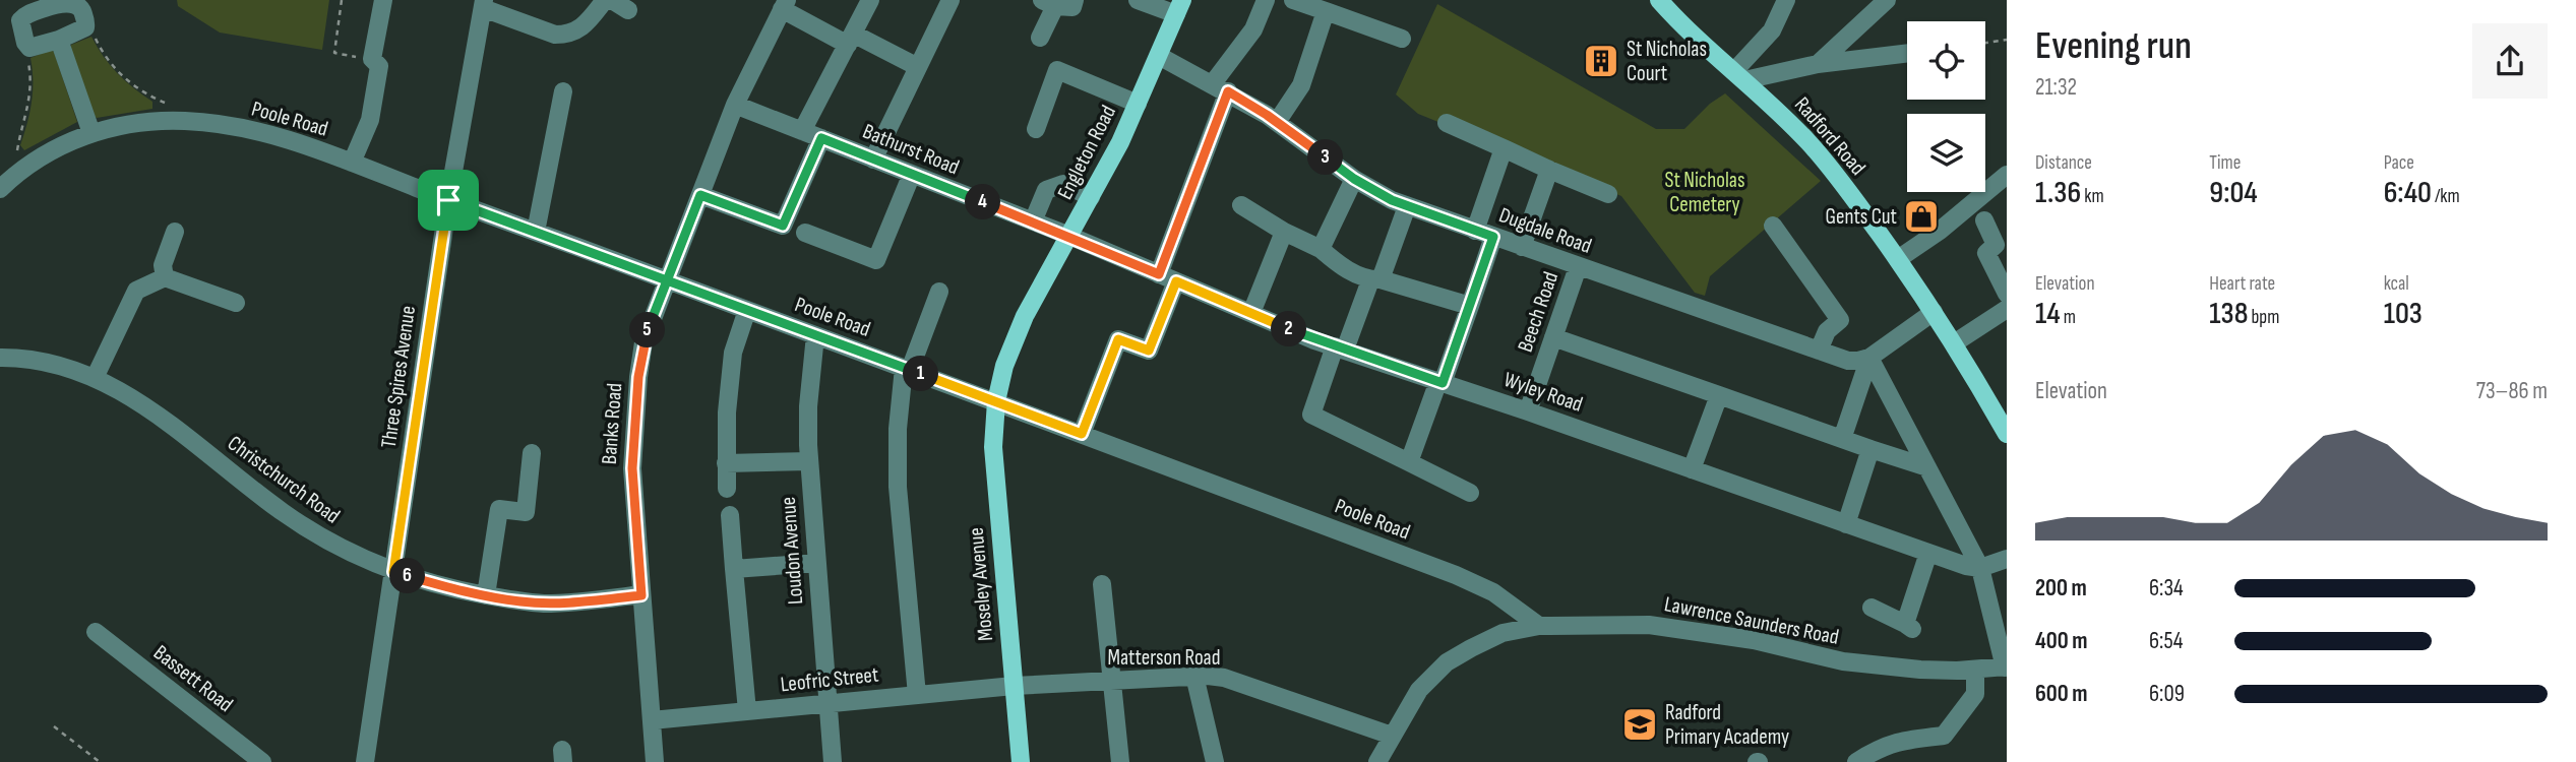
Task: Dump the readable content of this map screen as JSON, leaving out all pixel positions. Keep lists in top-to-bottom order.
{
  "streets": {
    "main road": ["Radford Road", "Engleton Road", "Moseley Avenue"],
    "street": [
      "Poole Road",
      "Bathurst Road",
      "Dugdale Road",
      "Beech Road",
      "Three Spires Avenue",
      "Wyley Road",
      "Banks Road",
      "Christchurch Road",
      "Loudon Avenue",
      "Lawrence Saunders Road",
      "Matterson Road",
      "Bassett Road",
      "Leofric Street"
    ]
  },
  "crossings": [
    ["Poole Road", "Engleton Road"],
    ["Poole Road", "Three Spires Avenue"],
    ["Poole Road", "Banks Road"],
    ["Poole Road", "Loudon Avenue"],
    ["Poole Road", "Moseley Avenue"],
    ["Poole Road", "Lawrence Saunders Road"],
    ["Bathurst Road", "Engleton Road"],
    ["Bathurst Road", "Wyley Road"],
    ["Bathurst Road", "Banks Road"],
    ["Engleton Road", "Dugdale Road"],
    ["Engleton Road", "Wyley Road"],
    ["Engleton Road", "Moseley Avenue"],
    ["Dugdale Road", "Beech Road"],
    ["Beech Road", "Wyley Road"],
    ["Three Spires Avenue", "Christchurch Road"],
    ["Banks Road", "Christchurch Road"],
    ["Banks Road", "Leofric Street"],
    ["Loudon Avenue", "Leofric Street"],
    ["Moseley Avenue", "Matterson Road"],
    ["Moseley Avenue", "Leofric Street"],
    ["Lawrence Saunders Road", "Matterson Road"],
    ["Matterson Road", "Leofric Street"]
  ],
  "parks": ["St Nicholas Cemetery"],
  "places": {
    "building": ["St Nicholas Court"],
    "shop": ["Gents Cut"],
    "school or university": ["Radford Primary Academy"]
  },
  "page": {
    "heading": ["Evening run", "21:32"],
    "stats": [
      ["Distance", "1.36 km"],
      ["Time", "9:04"],
      ["Pace", "6:40 /km"],
      ["Elevation", "14 m"],
      ["Heart rate", "138 bpm"],
      ["kcal", "103"]
    ],
    "pins": [
      "3",
      "4",
      "2",
      "5",
      "1",
      "6"
    ],
    "chart": ["Elevation", "73–86 m"],
    "list": [
      {
        "name": "200 m",
        "note": "6:34"
      },
      {
        "name": "400 m",
        "note": "6:54"
      },
      {
        "name": "600 m",
        "note": "6:09"
      }
    ]
  }
}
